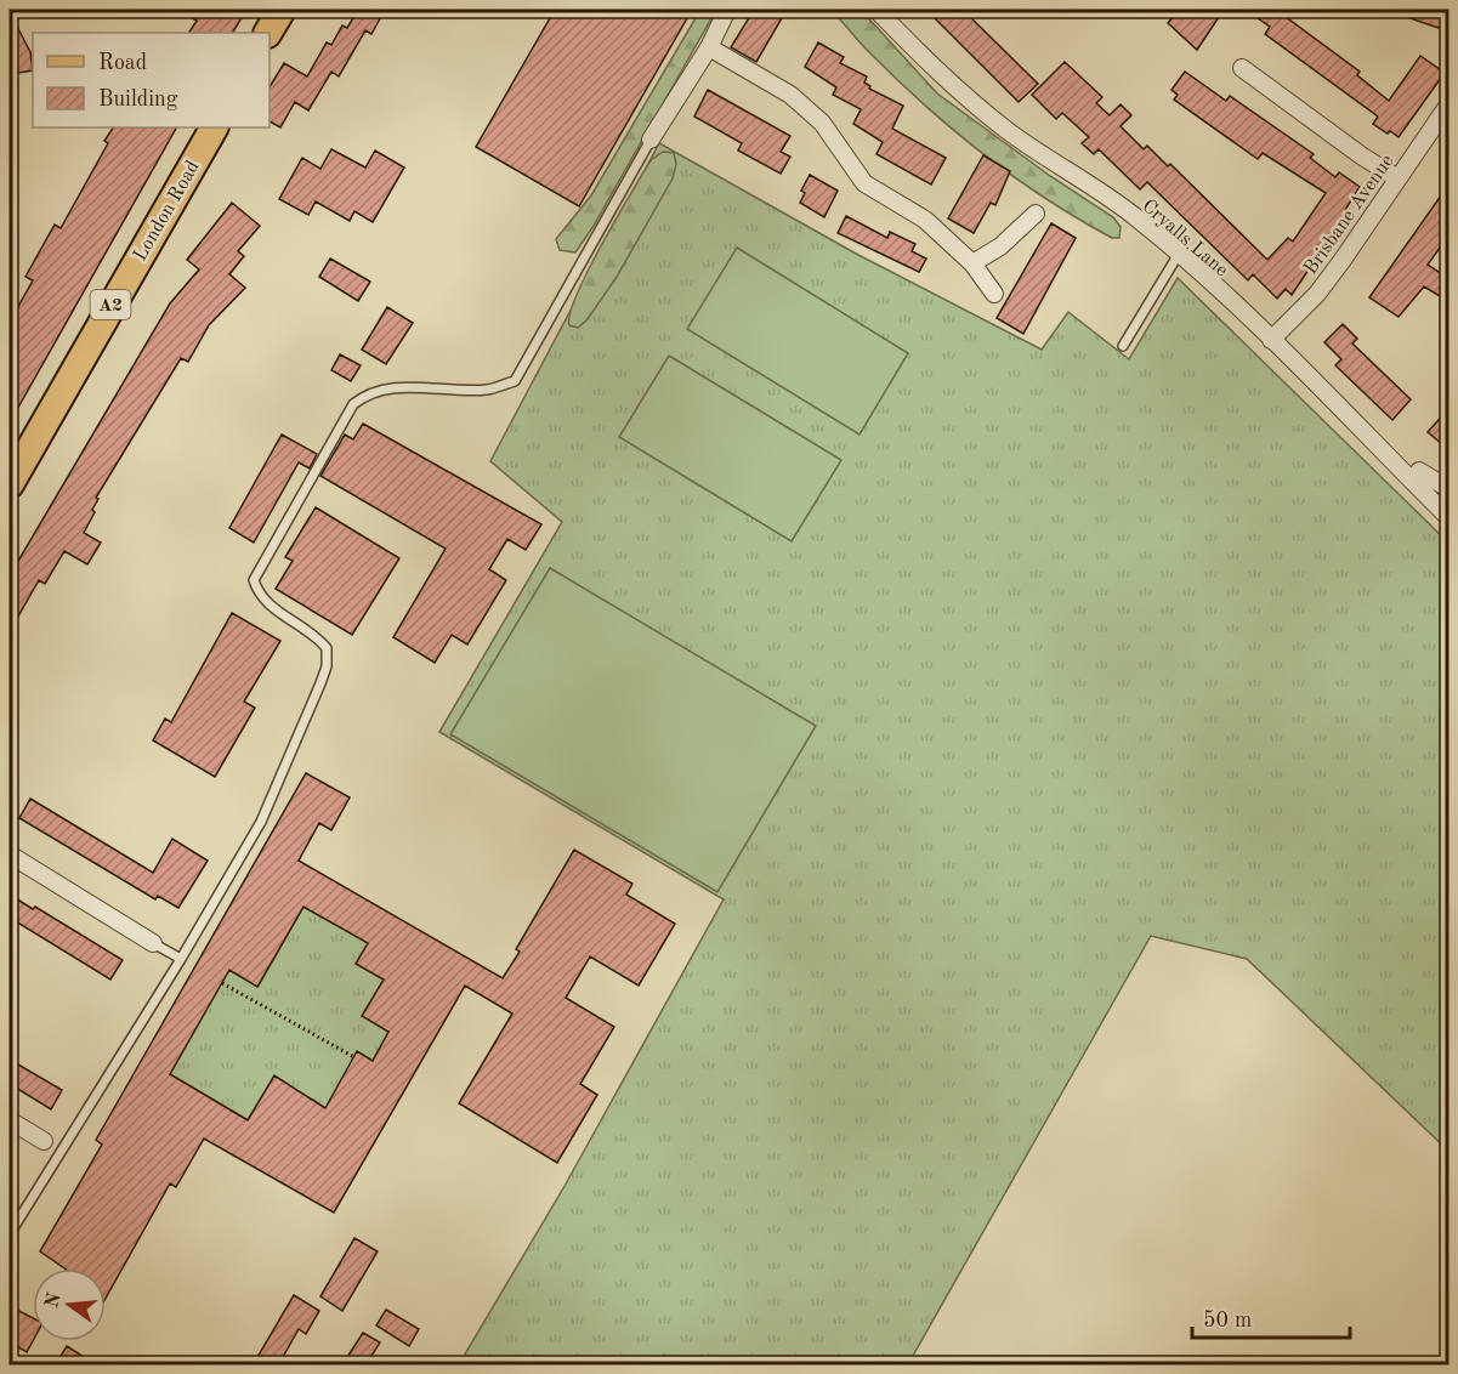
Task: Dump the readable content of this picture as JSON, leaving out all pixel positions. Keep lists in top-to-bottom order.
{
  "streets": {
    "main road": ["London Road", "A2"],
    "street": ["Brisbane Avenue", "Cryalls Lane"]
  },
  "crossings": [
    ["Brisbane Avenue", "Cryalls Lane"]
  ],
  "legend": ["Road", "Building"],
  "scale_bar": "50 m",
  "north": "left"
}
